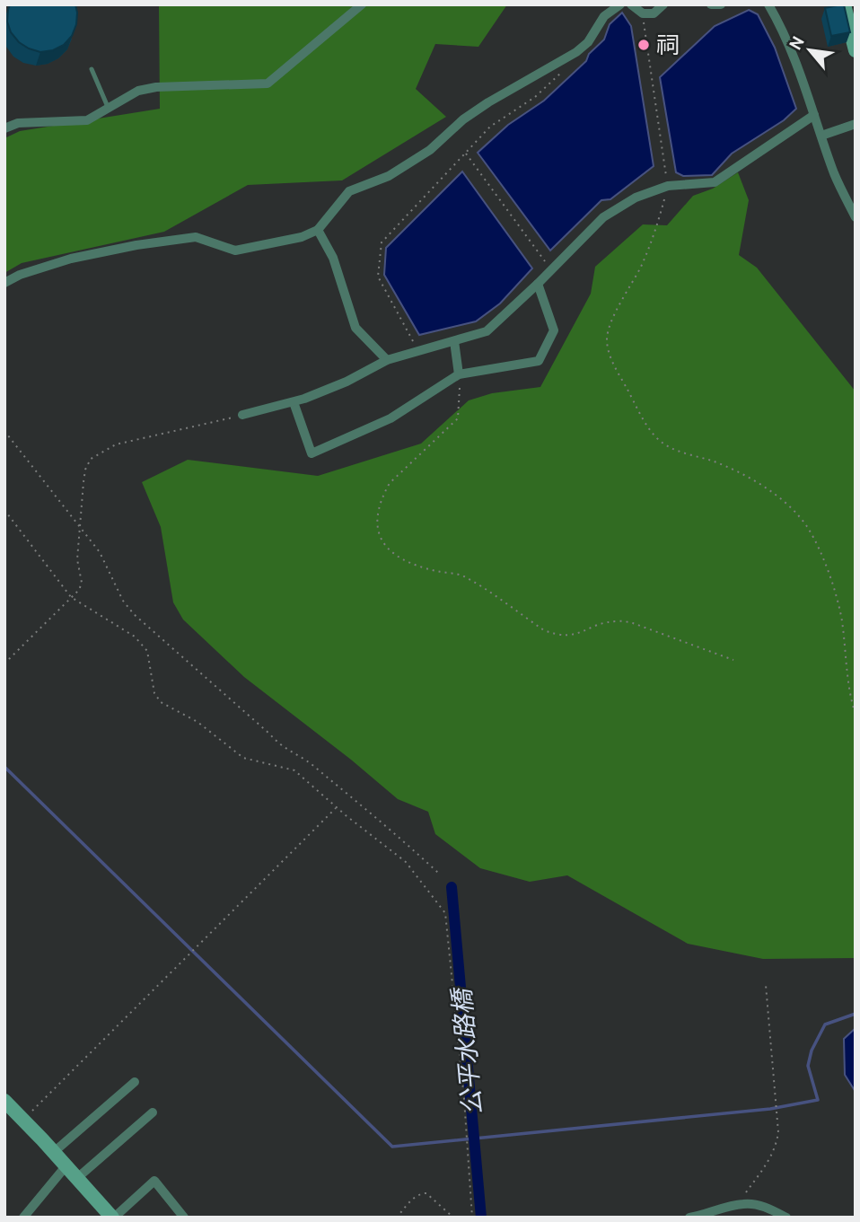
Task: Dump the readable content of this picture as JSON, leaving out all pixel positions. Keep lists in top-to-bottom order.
{
  "water": ["公平水路橋"],
  "places": ["祠"],
  "north": "top left"
}
